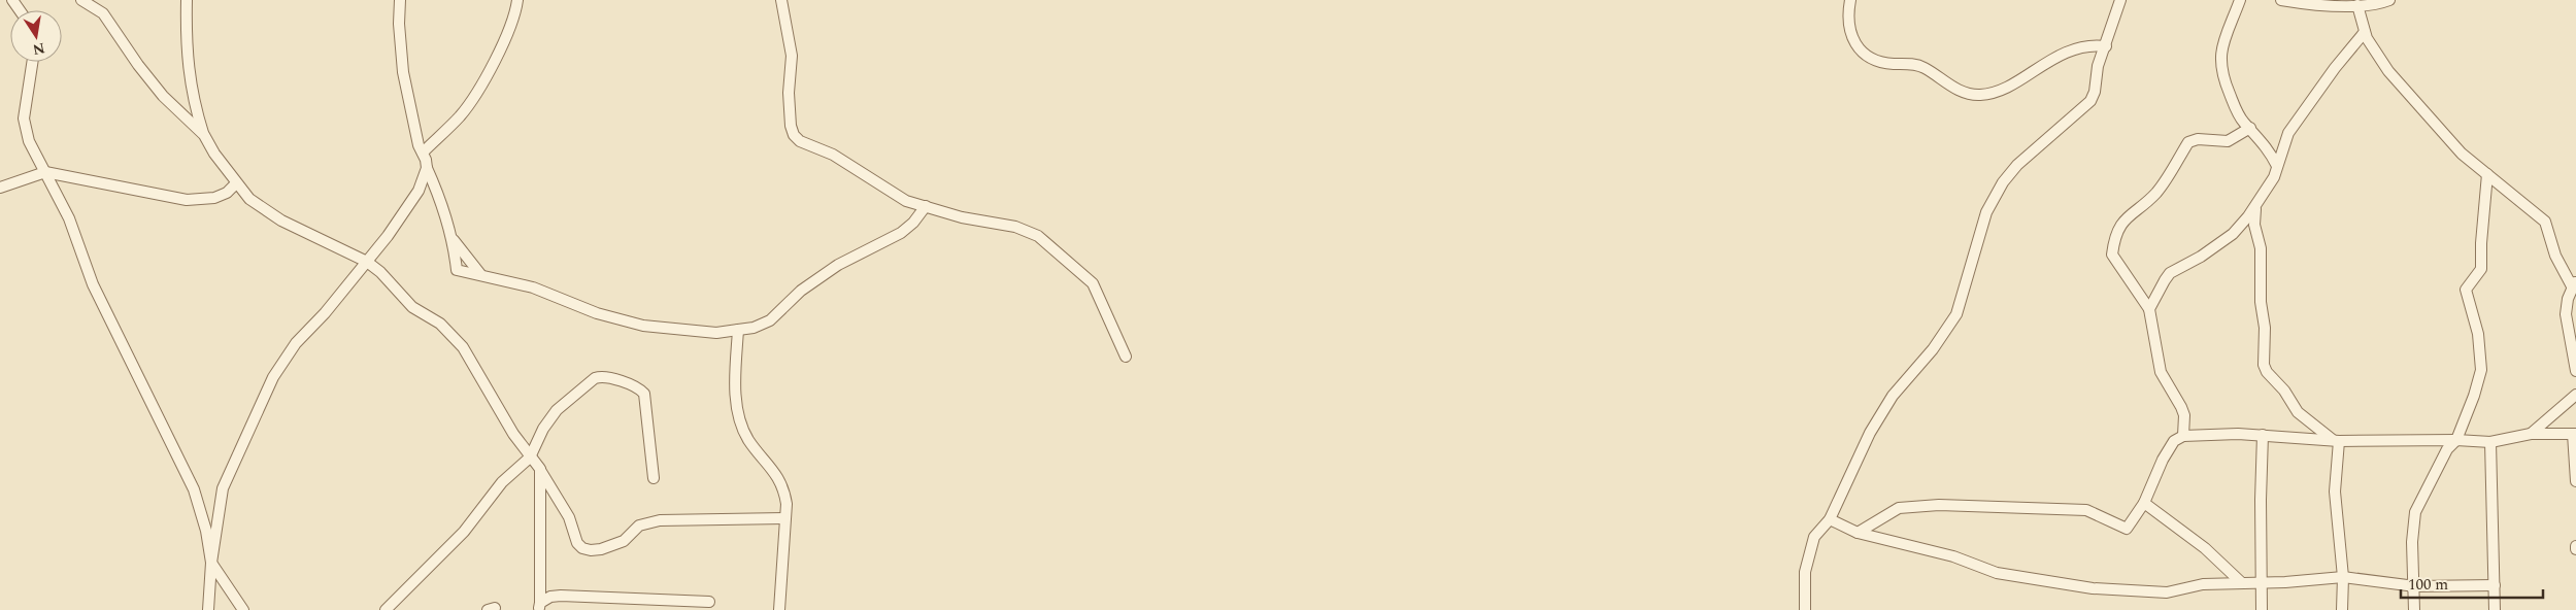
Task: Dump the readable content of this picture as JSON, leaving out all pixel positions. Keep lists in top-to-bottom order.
{
  "scale_bar": "100 m",
  "north": "bottom"
}
